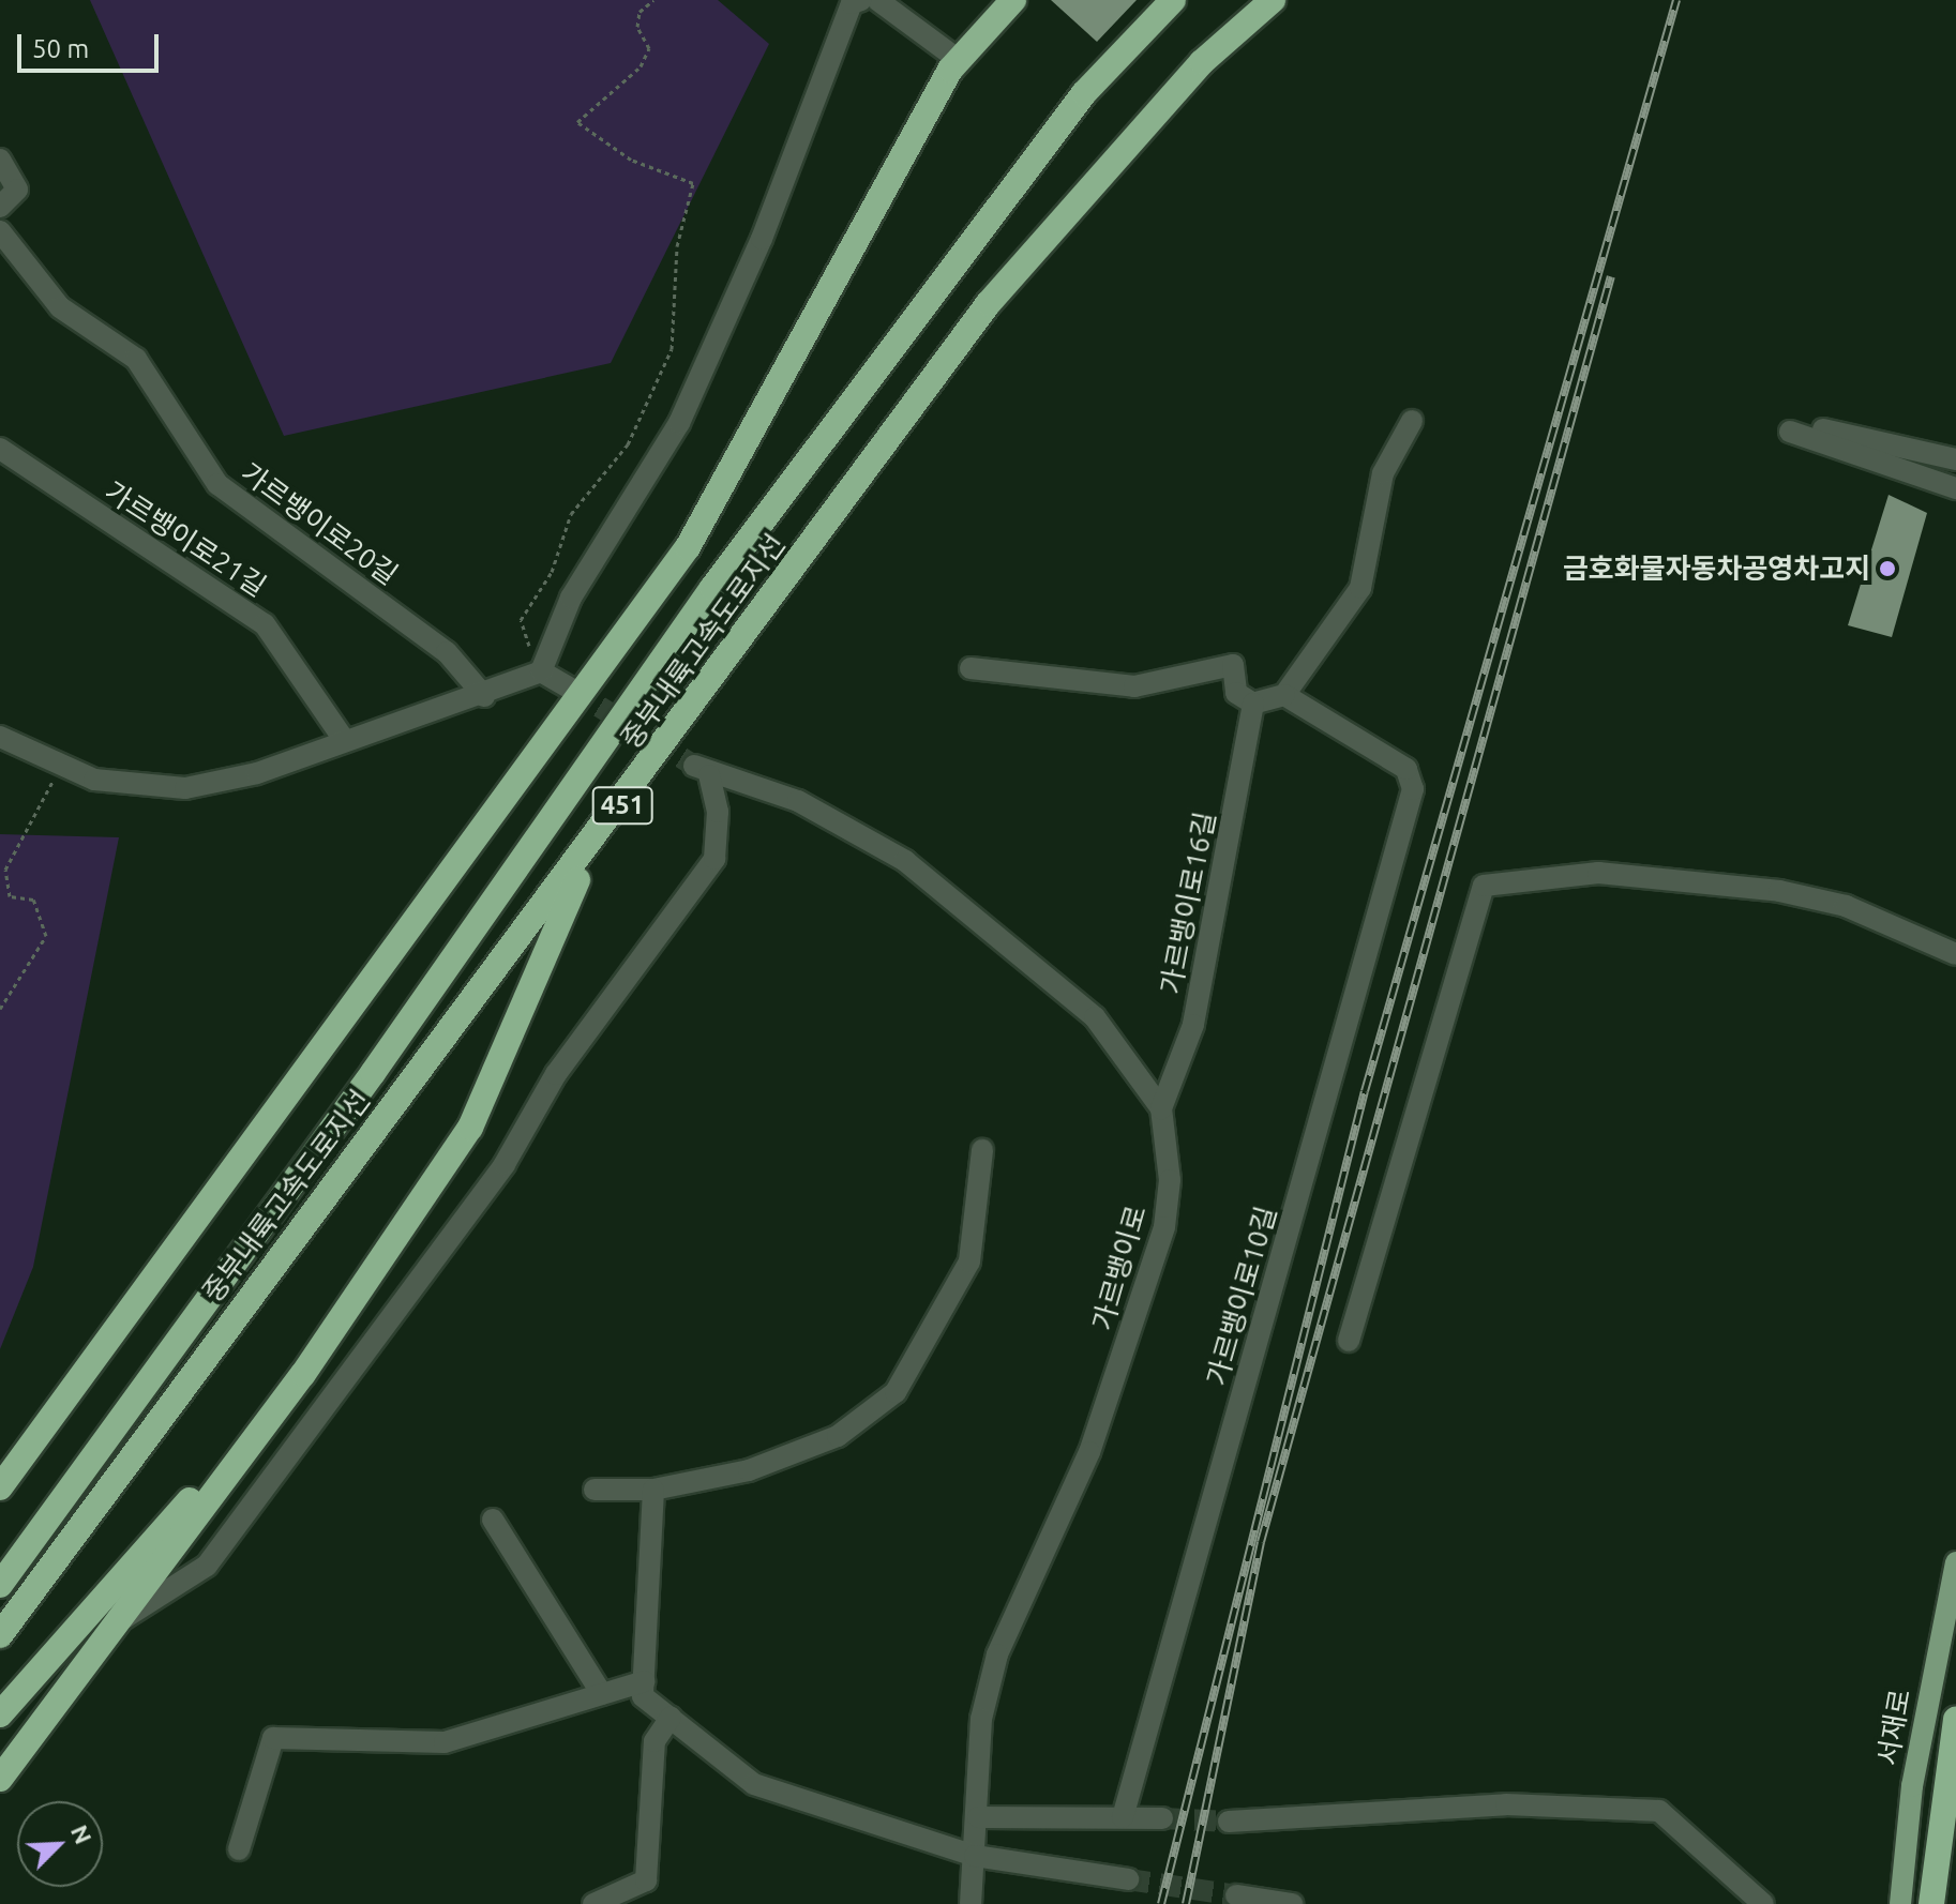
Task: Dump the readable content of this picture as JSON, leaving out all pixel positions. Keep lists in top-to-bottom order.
{
  "streets": {
    "highway": ["중부내륙고속도로지선", "451"],
    "main road": ["서재로"],
    "street": [
      "가르뱅이로20길",
      "가르뱅이로21길",
      "가르뱅이로16길",
      "가르뱅이로",
      "가르뱅이로10길"
    ]
  },
  "crossings": [
    ["가르뱅이로16길", "가르뱅이로"]
  ],
  "places": ["금호화물자동차공영차고지"],
  "scale_bar": "50 m",
  "north": "top right"
}
